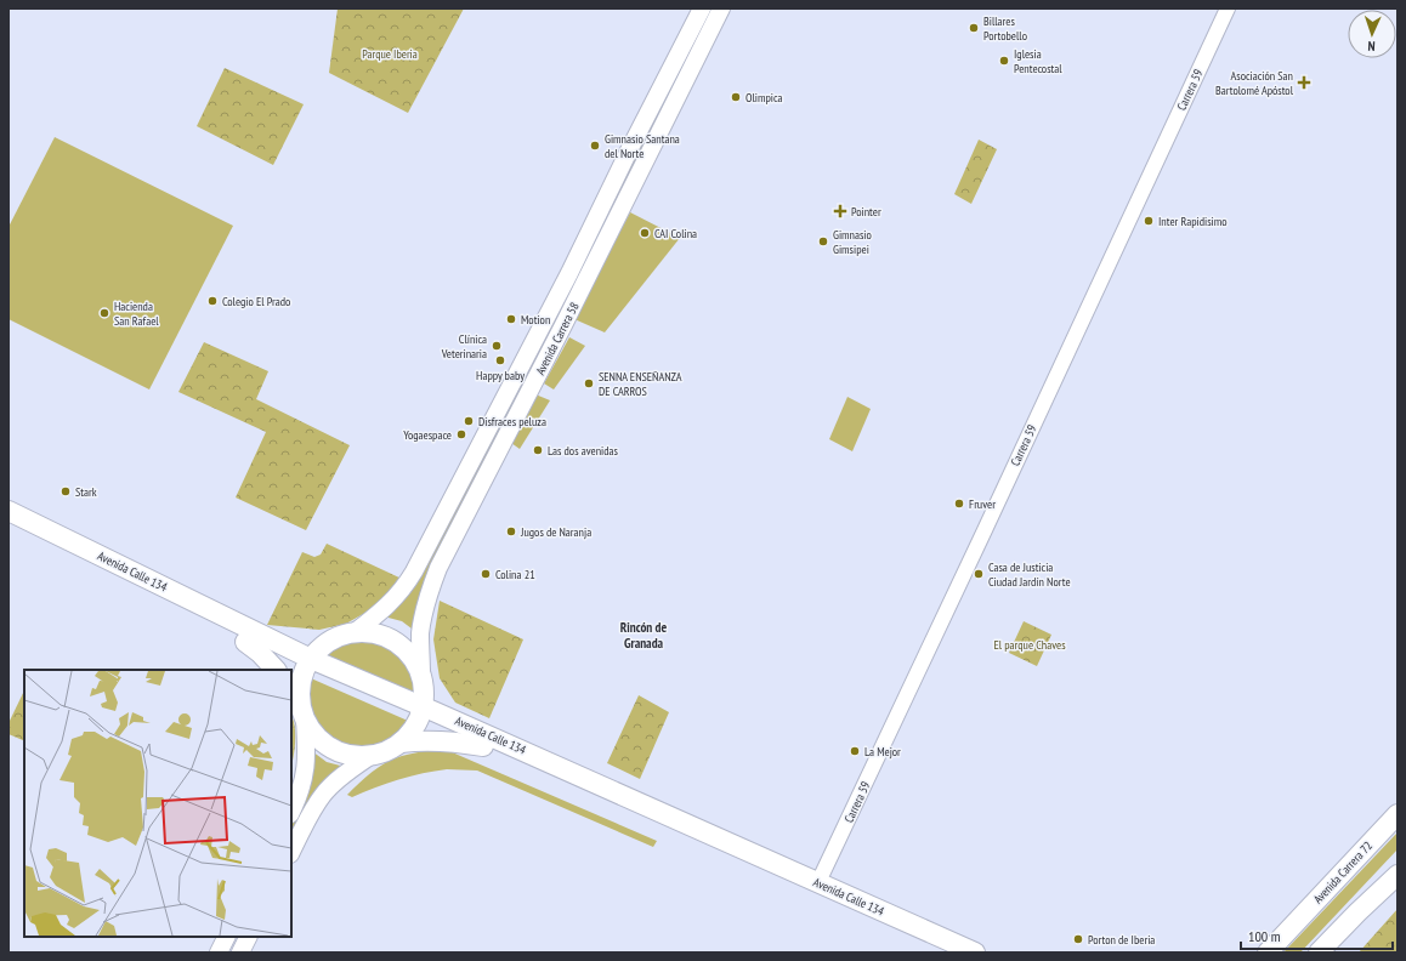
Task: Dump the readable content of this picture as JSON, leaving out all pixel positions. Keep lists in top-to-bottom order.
{
  "streets": {
    "main road": ["Avenida Carrera 58", "Avenida Calle 134", "Avenida Carrera 72"],
    "street": ["Carrera 59"]
  },
  "crossings": [
    ["Carrera 59", "Avenida Calle 134"]
  ],
  "districts": ["Rincón de Granada"],
  "parks": ["Parque Iberia", "El parque Chaves"],
  "places": {
    "other": [
      "Billares Portobello",
      "Iglesia Pentecostal",
      "Olimpica",
      "Gimnasio Santana del Norte",
      "Inter Rapidisimo",
      "CAI Colina",
      "Gimnasio Gimsipei",
      "Colegio El Prado",
      "Hacienda San Rafael",
      "Motion",
      "Clínica Veterinaria",
      "Happy baby",
      "SENNA ENSEÑANZA DE CARROS",
      "Disfraces peluza",
      "Yogaespace",
      "Las dos avenidas",
      "Stark",
      "Fruver",
      "Jugos de Naranja",
      "Colina 21",
      "Casa de Justicia Ciudad Jardín Norte",
      "La Mejor",
      "Porton de Iberia"
    ],
    "health": ["Asociación San Bartolomé Apóstol", "Pointer"]
  },
  "scale_bar": "100 m",
  "north": "bottom"
}
